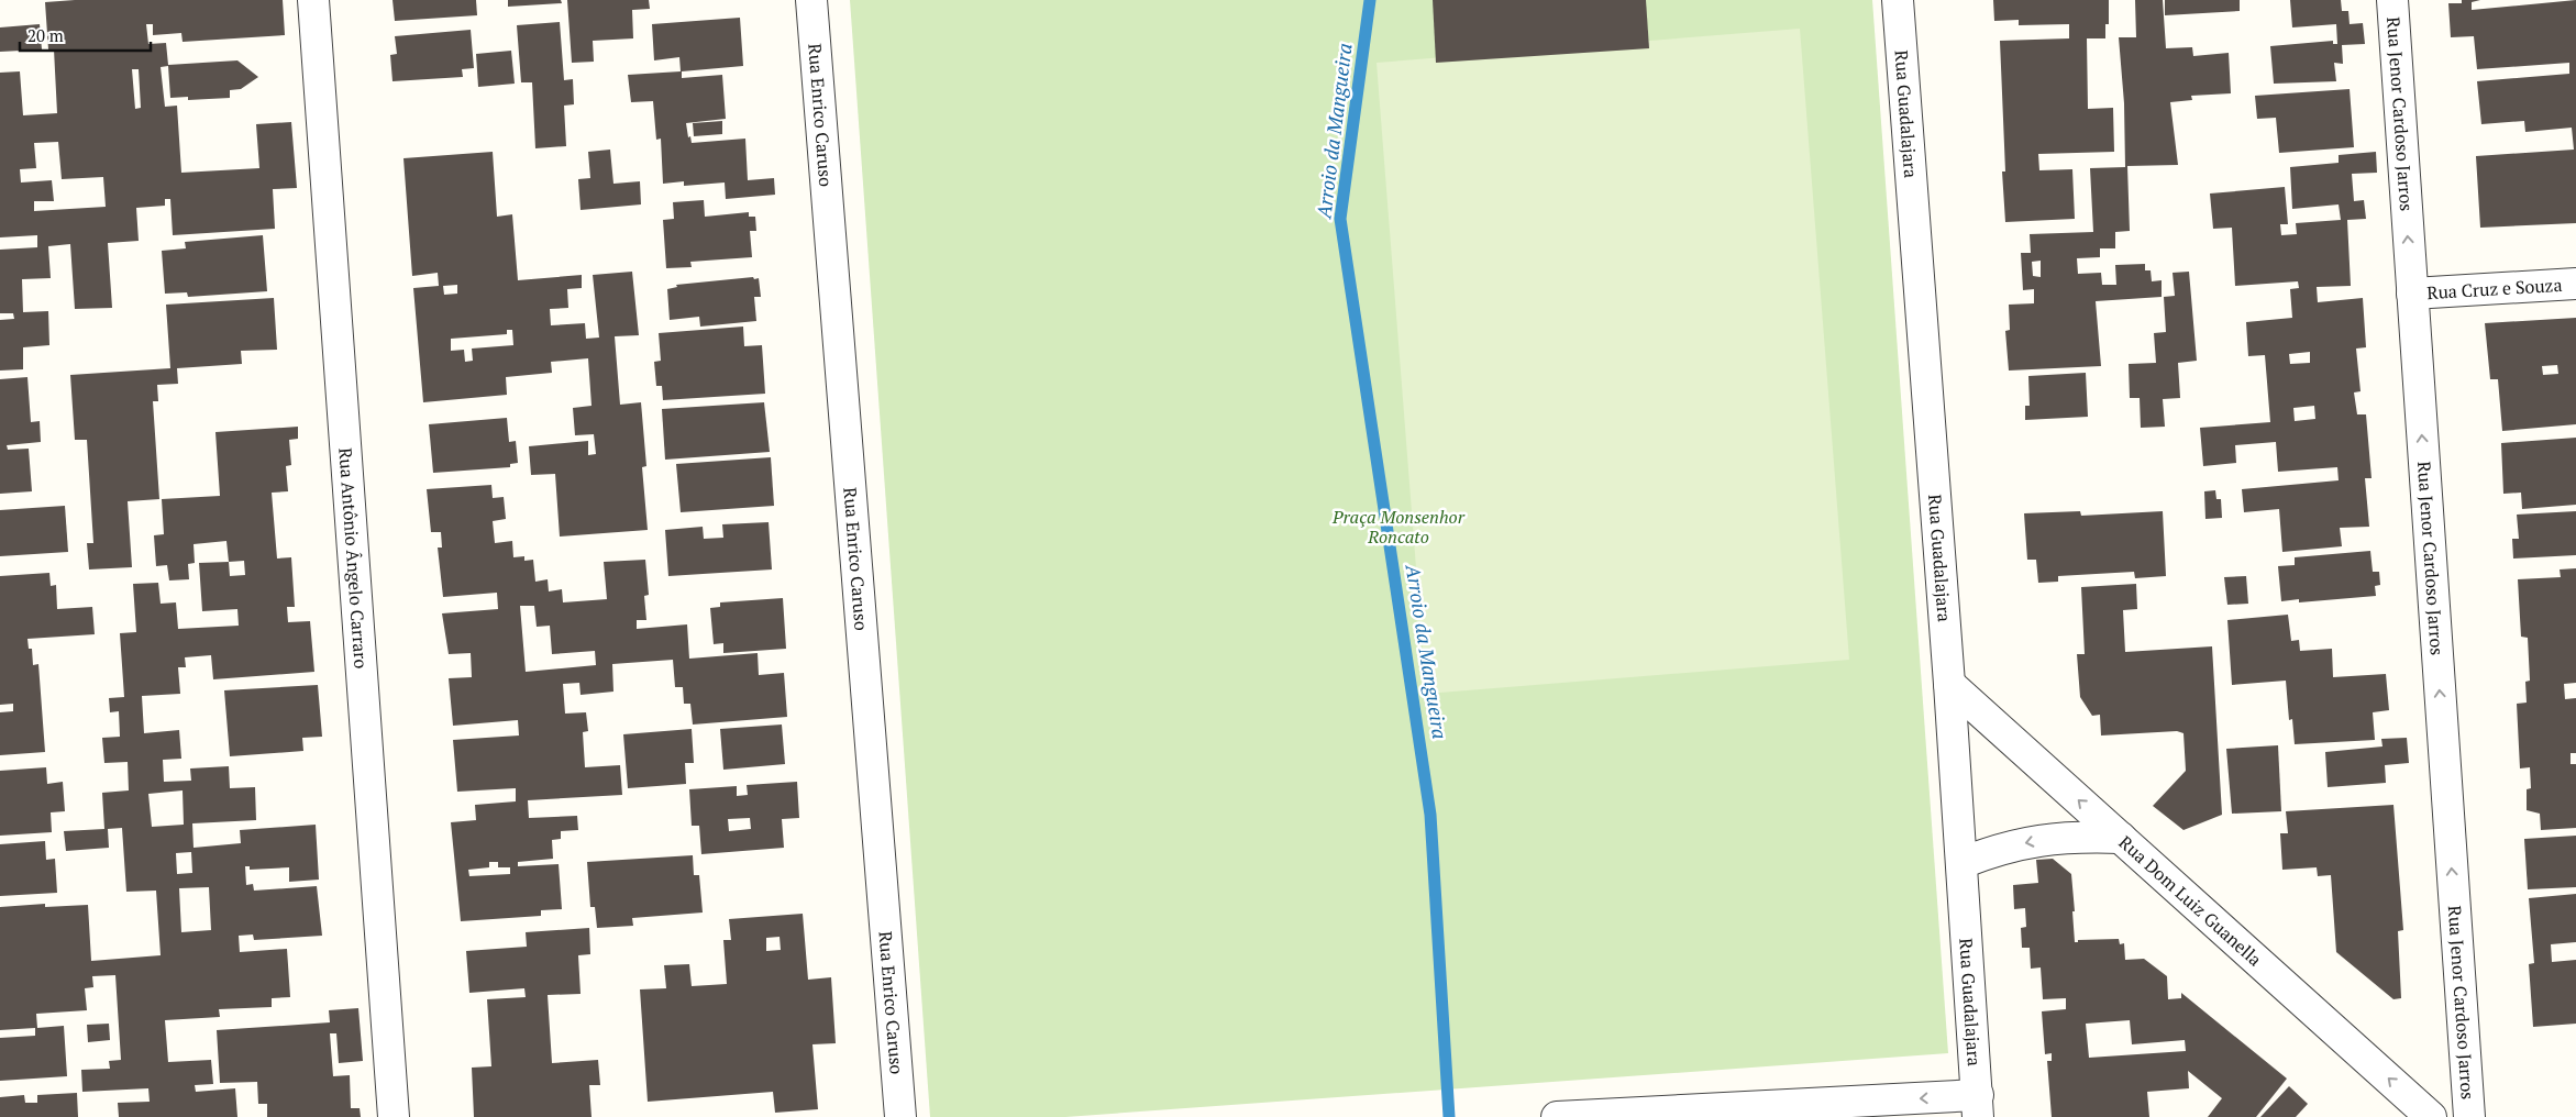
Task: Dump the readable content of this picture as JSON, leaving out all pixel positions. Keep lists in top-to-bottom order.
{
  "streets": {
    "street": [
      "Rua Enrico Caruso",
      "Rua Guadalajara",
      "Rua Jenor Cardoso Jarros",
      "Rua Cruz e Souza",
      "Rua Antônio Ângelo Carraro",
      "Rua Dom Luiz Guanella"
    ]
  },
  "crossings": [
    ["Rua Guadalajara", "Rua Dom Luiz Guanella"],
    ["Rua Jenor Cardoso Jarros", "Rua Cruz e Souza"]
  ],
  "one_way": ["Rua Jenor Cardoso Jarros", "Rua Dom Luiz Guanella"],
  "water": ["Arroio da Mangueira"],
  "parks": ["Praça Monsenhor Roncato"],
  "scale_bar": "20 m"
}
